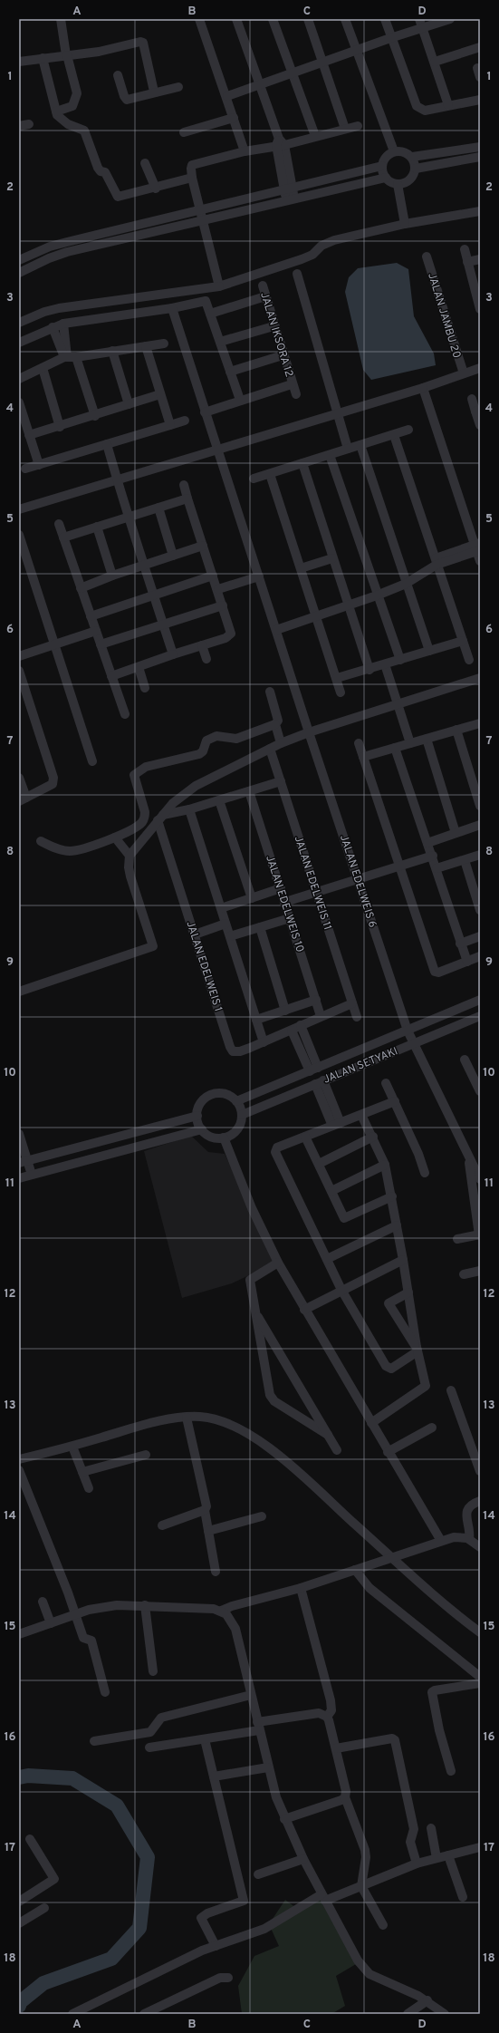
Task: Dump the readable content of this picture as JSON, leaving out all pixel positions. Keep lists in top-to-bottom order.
{
  "streets": {
    "street": [
      "JALAN JAMBU 20",
      "JALAN IKSORA 12",
      "JALAN EDELWEIS 6",
      "JALAN EDELWEIS 11",
      "JALAN EDELWEIS 10",
      "JALAN EDELWEIS 1",
      "JALAN SETYAKI"
    ]
  },
  "crossings": [
    ["JALAN IKSORA 12", "JALAN EDELWEIS 6"],
    ["JALAN EDELWEIS 6", "JALAN SETYAKI"],
    ["JALAN EDELWEIS 11", "JALAN EDELWEIS 1"],
    ["JALAN EDELWEIS 10", "JALAN EDELWEIS 1"]
  ],
  "grid": {
    "columns": [
      "A",
      "B",
      "C",
      "D"
    ],
    "rows": [
      "1",
      "2",
      "3",
      "4",
      "5",
      "6",
      "7",
      "8",
      "9",
      "10",
      "11",
      "12",
      "13",
      "14",
      "15",
      "16",
      "17",
      "18"
    ]
  }
}
